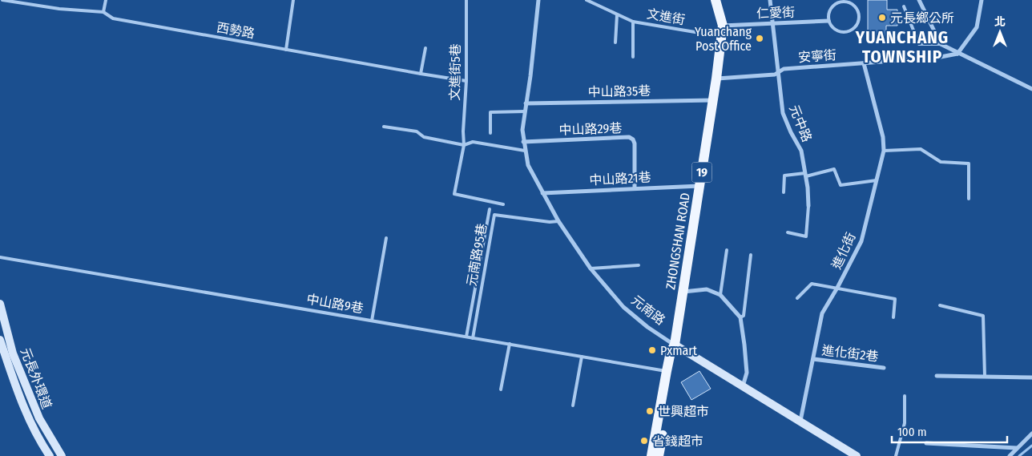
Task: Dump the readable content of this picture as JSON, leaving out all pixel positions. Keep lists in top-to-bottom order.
{
  "streets": {
    "main road": ["19", "ZHONGSHAN ROAD"],
    "street": [
      "仁愛街",
      "安寧街",
      "中山路35巷",
      "元中路",
      "中山路29巷",
      "中山路21巷",
      "進化街",
      "元南路",
      "進化街2巷",
      "元長外環道"
    ],
    "lane": [
      "文進街",
      "西勢路",
      "文進街5巷",
      "元南路95巷",
      "中山路9巷"
    ]
  },
  "crossings": [
    ["仁愛街", "元中路"],
    ["仁愛街", "ZHONGSHAN ROAD"],
    ["文進街", "ZHONGSHAN ROAD"],
    ["西勢路", "文進街5巷"],
    ["安寧街", "元中路"],
    ["安寧街", "ZHONGSHAN ROAD"],
    ["安寧街", "進化街"],
    ["中山路35巷", "ZHONGSHAN ROAD"],
    ["中山路35巷", "元南路"],
    ["中山路29巷", "中山路21巷"],
    ["中山路29巷", "元南路"],
    ["中山路21巷", "ZHONGSHAN ROAD"],
    ["中山路21巷", "元南路"],
    ["ZHONGSHAN ROAD", "中山路9巷"],
    ["ZHONGSHAN ROAD", "元南路"],
    ["進化街", "元南路"],
    ["進化街", "進化街2巷"],
    ["元南路95巷", "中山路9巷"],
    ["元南路95巷", "元南路"]
  ],
  "districts": ["YUANCHANG TOWNSHIP"],
  "places": [
    "元長鄉公所",
    "Yuanchang Post Office",
    "Pxmart",
    "世興超市",
    "省錢超市"
  ],
  "scale_bar": "100 m",
  "north": "top"
}
